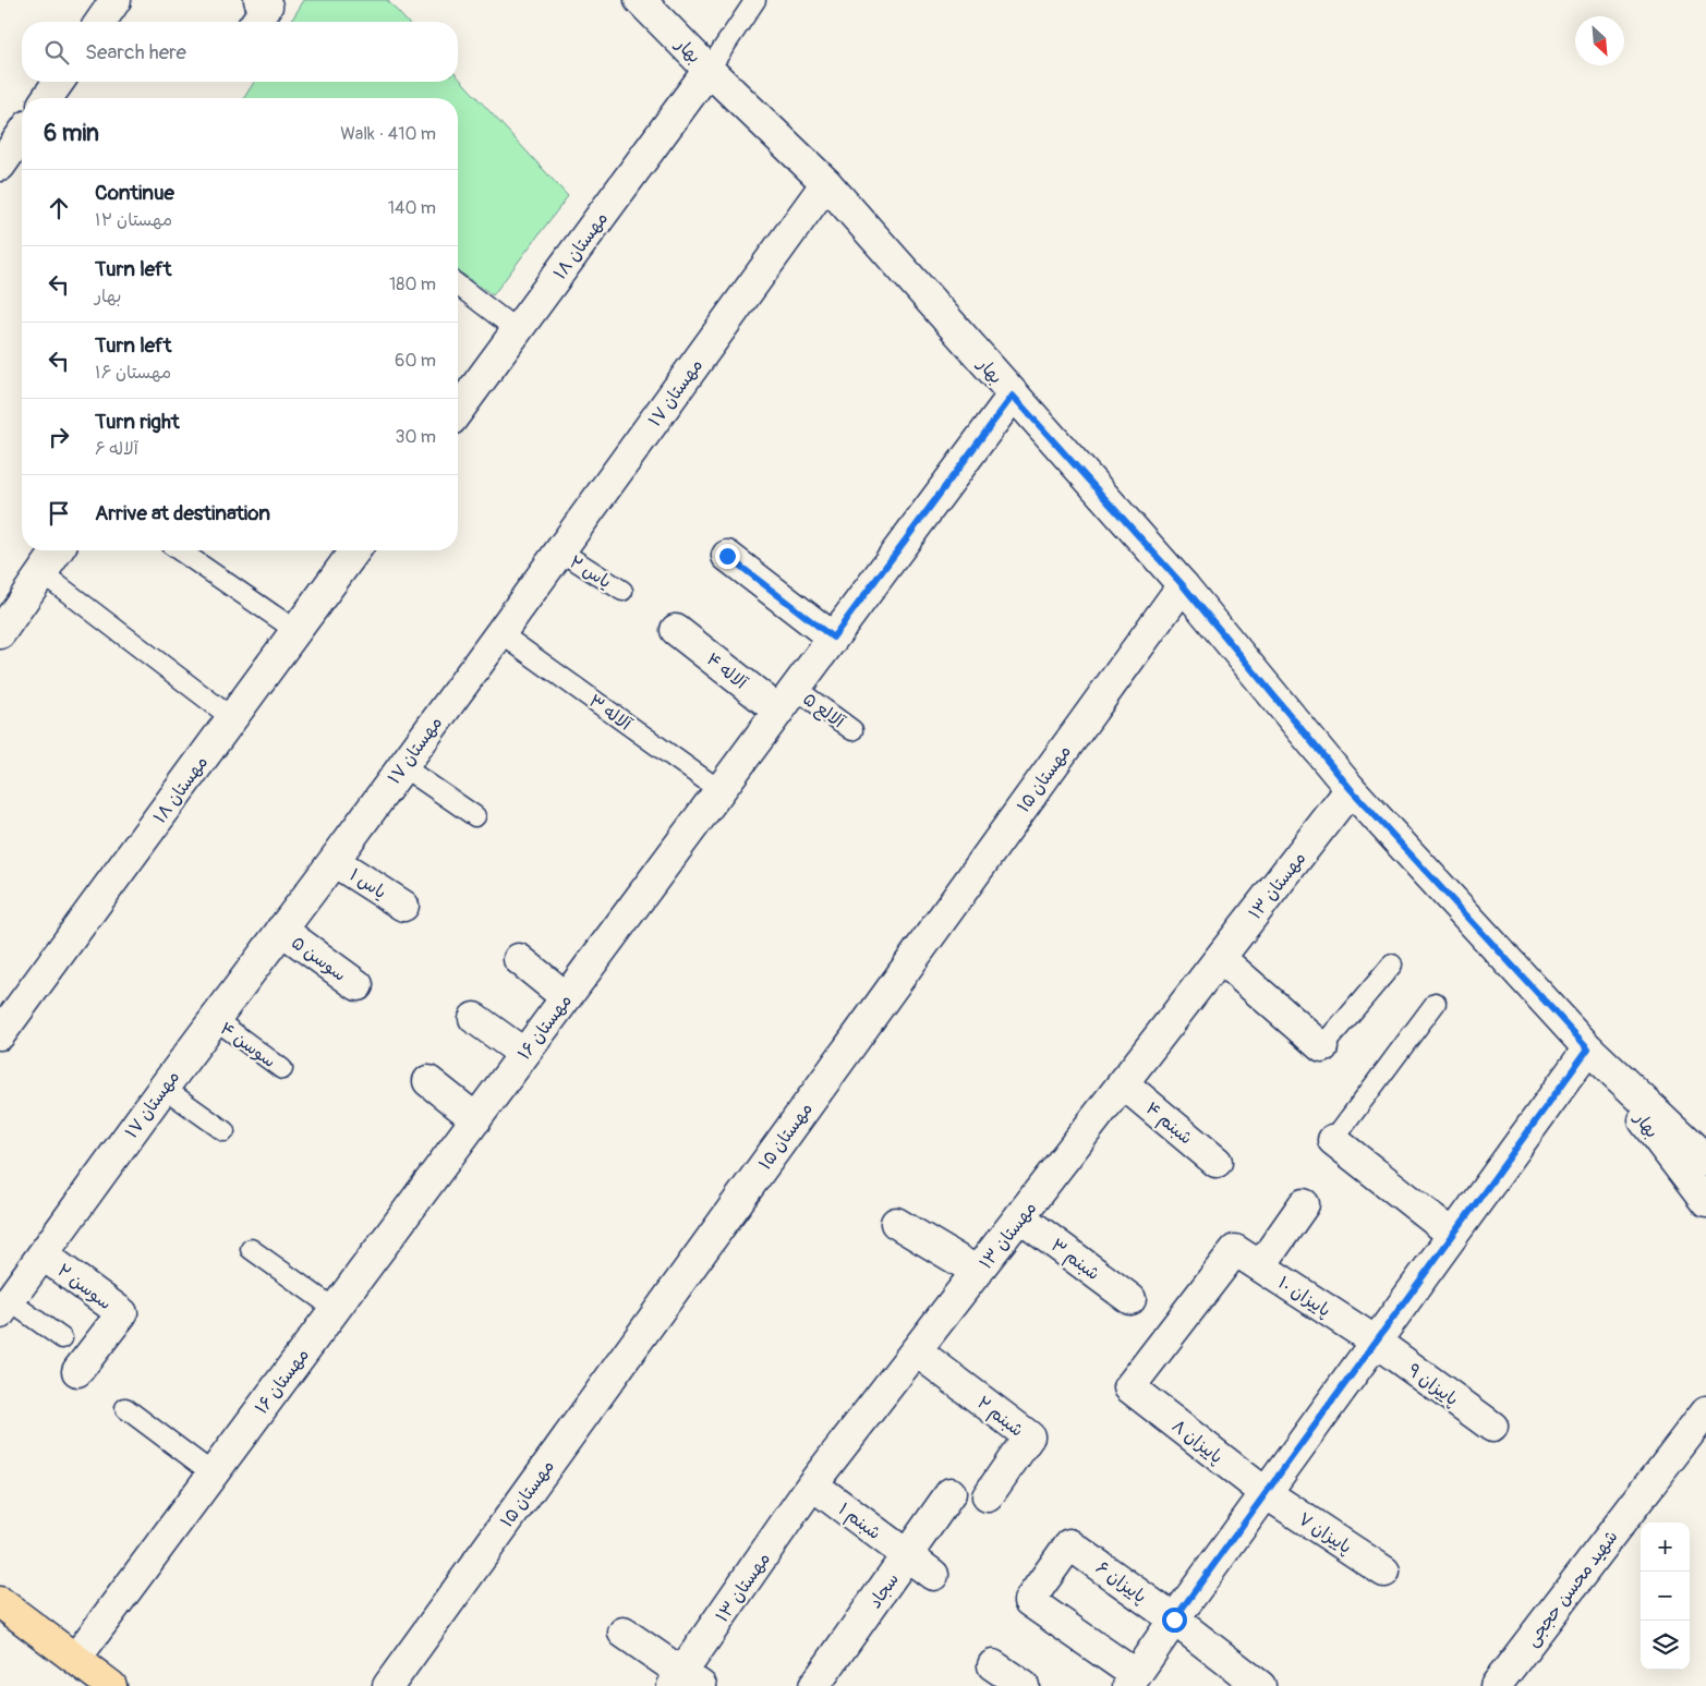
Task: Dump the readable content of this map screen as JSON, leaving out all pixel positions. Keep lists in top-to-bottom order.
{
  "streets": {
    "street": [
      "بهار",
      "مهستان ۱۸",
      "مهستان ۱۷",
      "آلاله ۴",
      "مهستان ۱۵",
      "یاس ۱",
      "مهستان ۱۳",
      "سوسن ۵",
      "مهستان ۱۶",
      "شبنم ۴",
      "شبنم ۳",
      "سوسن ۲",
      "پاییزان ۱۰",
      "پاییزان ۹",
      "شبنم ۲",
      "پاییزان ۸",
      "شبنم ۱",
      "پاییزان ۷",
      "پاییزان ۶",
      "شهید محسن حججی",
      "سجاد"
    ],
    "lane": [
      "یاس ۲",
      "آلالع ۵",
      "آلاله ۳",
      "سوسن ۴"
    ]
  },
  "crossings": [
    ["بهار", "مهستان ۱۸"],
    ["بهار", "مهستان ۱۷"],
    ["بهار", "مهستان ۱۵"],
    ["بهار", "مهستان ۱۳"],
    ["بهار", "مهستان ۱۶"],
    ["مهستان ۱۷", "یاس ۲"],
    ["مهستان ۱۷", "آلاله ۳"],
    ["مهستان ۱۷", "یاس ۱"],
    ["مهستان ۱۷", "سوسن ۵"],
    ["مهستان ۱۷", "سوسن ۴"],
    ["مهستان ۱۷", "سوسن ۲"],
    ["آلاله ۴", "آلالع ۵"],
    ["آلاله ۴", "مهستان ۱۶"],
    ["آلالع ۵", "مهستان ۱۶"],
    ["آلاله ۳", "مهستان ۱۶"],
    ["مهستان ۱۳", "شبنم ۴"],
    ["مهستان ۱۳", "شبنم ۳"],
    ["مهستان ۱۳", "شبنم ۲"],
    ["مهستان ۱۳", "شبنم ۱"],
    ["پاییزان ۱۰", "پاییزان ۹"],
    ["پاییزان ۱۰", "پاییزان ۸"],
    ["پاییزان ۸", "پاییزان ۷"],
    ["شبنم ۱", "سجاد"]
  ],
  "north": "bottom right",
  "page": {
    "search": "Search here",
    "heading": ["6 min", "Walk · 410 m"],
    "list": [
      ["Continue", "مهستان ۱۲", "140 m"],
      ["Turn left", "بهار", "180 m"],
      ["Turn left", "مهستان ۱۶", "60 m"],
      ["Turn right", "آلاله ۶", "30 m"],
      "Arrive at destination"
    ],
    "map_buttons": ["+", "−"]
  }
}
